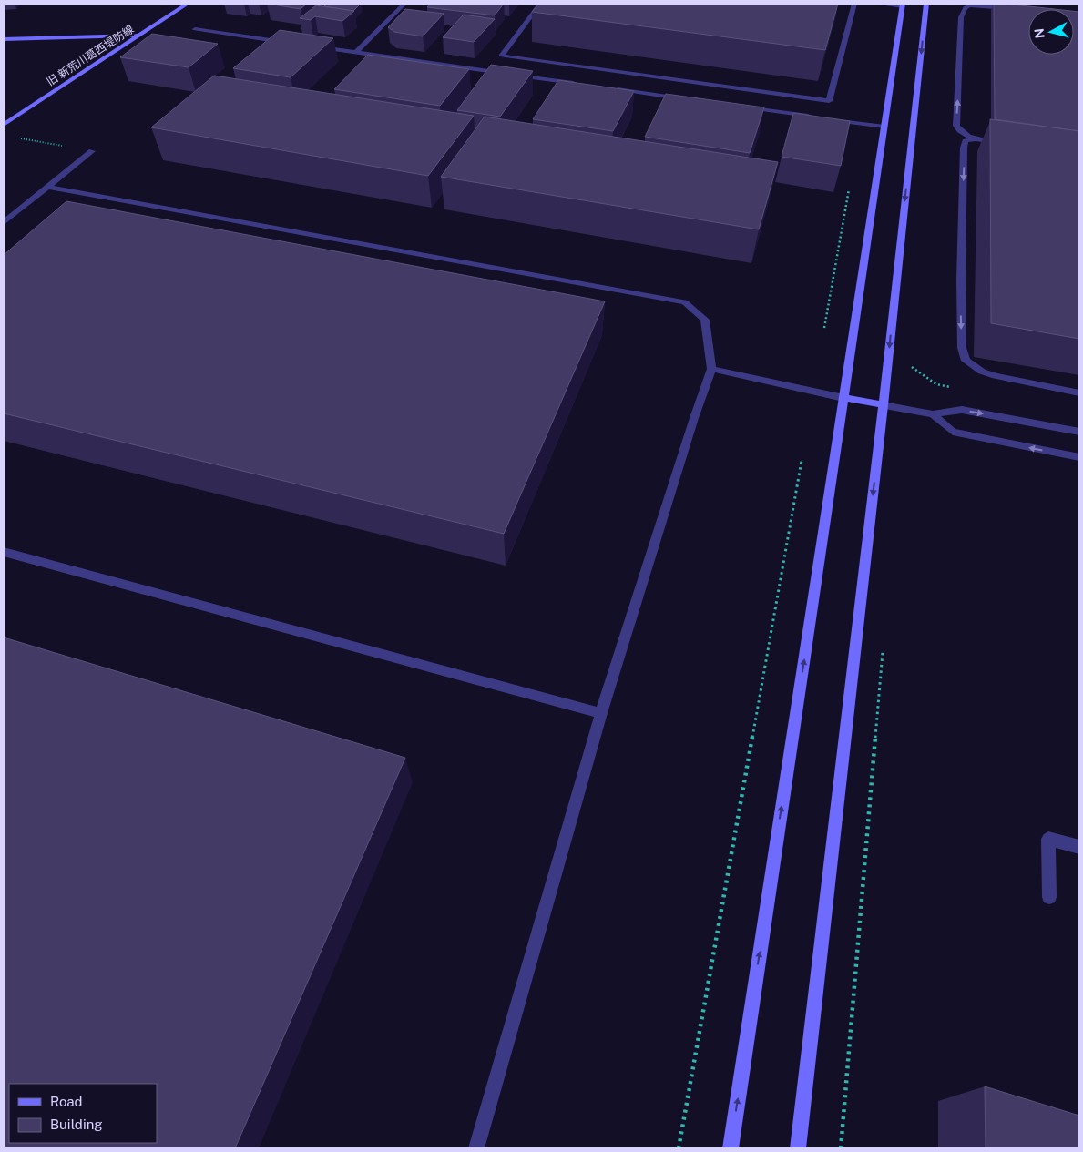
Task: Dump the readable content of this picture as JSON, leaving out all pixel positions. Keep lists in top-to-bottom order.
{
  "streets": {
    "street": ["旧 新荒川葛西堤防線"]
  },
  "legend": ["Road", "Building"],
  "north": "left"
}
